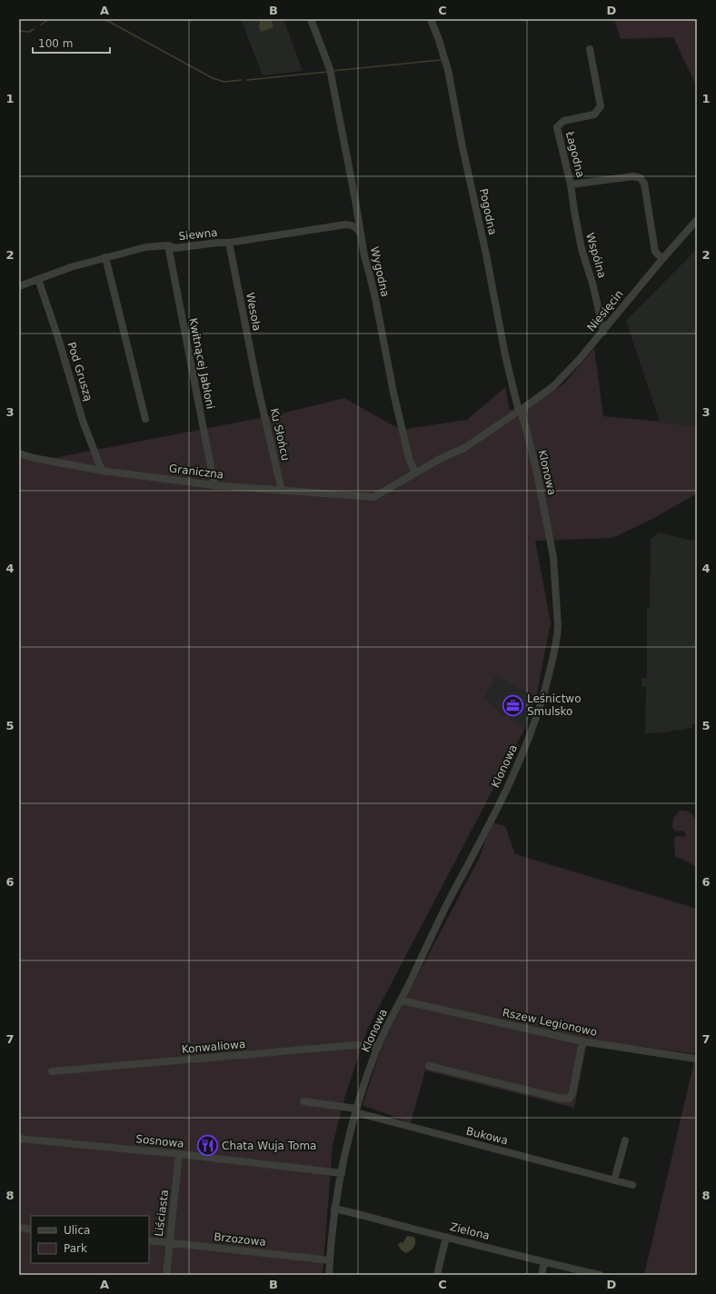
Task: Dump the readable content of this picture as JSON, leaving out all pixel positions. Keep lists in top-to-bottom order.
{
  "streets": {
    "street": [
      "Łagodna",
      "Pogodna",
      "Siewna",
      "Wspólna",
      "Wygodna",
      "Niesięcin",
      "Wesoła",
      "Kwitnącej Jabłoni",
      "Pod Gruszą",
      "Ku Słońcu",
      "Graniczna",
      "Klonowa",
      "Rszew Legionowo",
      "Konwaliowa",
      "Bukowa",
      "Sosnowa",
      "Liściasta",
      "Zielona",
      "Brzozowa"
    ]
  },
  "crossings": [
    ["Łagodna", "Wspólna"],
    ["Łagodna", "Niesięcin"],
    ["Pogodna", "Niesięcin"],
    ["Pogodna", "Klonowa"],
    ["Siewna", "Wygodna"],
    ["Siewna", "Wesoła"],
    ["Siewna", "Kwitnącej Jabłoni"],
    ["Siewna", "Pod Gruszą"],
    ["Wspólna", "Niesięcin"],
    ["Wygodna", "Niesięcin"],
    ["Niesięcin", "Graniczna"],
    ["Niesięcin", "Klonowa"],
    ["Wesoła", "Ku Słońcu"],
    ["Kwitnącej Jabłoni", "Graniczna"],
    ["Pod Gruszą", "Graniczna"],
    ["Ku Słońcu", "Graniczna"],
    ["Klonowa", "Rszew Legionowo"],
    ["Klonowa", "Konwaliowa"],
    ["Klonowa", "Bukowa"],
    ["Klonowa", "Sosnowa"],
    ["Klonowa", "Zielona"],
    ["Klonowa", "Brzozowa"],
    ["Sosnowa", "Liściasta"],
    ["Liściasta", "Brzozowa"]
  ],
  "places": {
    "office": ["Leśnictwo Smulsko"],
    "restaurant": ["Chata Wuja Toma"]
  },
  "legend": ["Ulica", "Park"],
  "scale_bar": "100 m",
  "grid": {
    "columns": [
      "A",
      "B",
      "C",
      "D"
    ],
    "rows": [
      "1",
      "2",
      "3",
      "4",
      "5",
      "6",
      "7",
      "8"
    ]
  }
}
